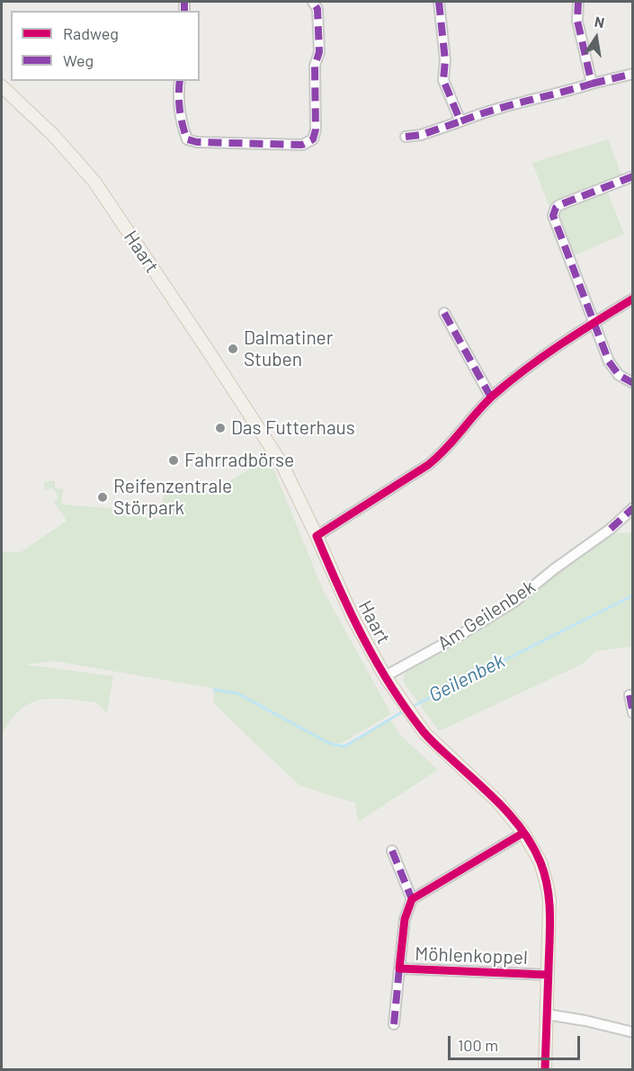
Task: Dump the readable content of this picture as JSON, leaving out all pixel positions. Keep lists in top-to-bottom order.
{
  "streets": {
    "main road": ["Haart"],
    "street": ["Am Geilenbek", "Möhlenkoppel"]
  },
  "crossings": [
    ["Haart", "Am Geilenbek"],
    ["Haart", "Möhlenkoppel"]
  ],
  "water": ["Geilenbek"],
  "places": [
    "Dalmatiner Stuben",
    "Das Futterhaus",
    "Fahrradbörse",
    "Reifenzentrale Störpark"
  ],
  "legend": ["Radweg", "Weg"],
  "scale_bar": "100 m",
  "north": "top"
}
